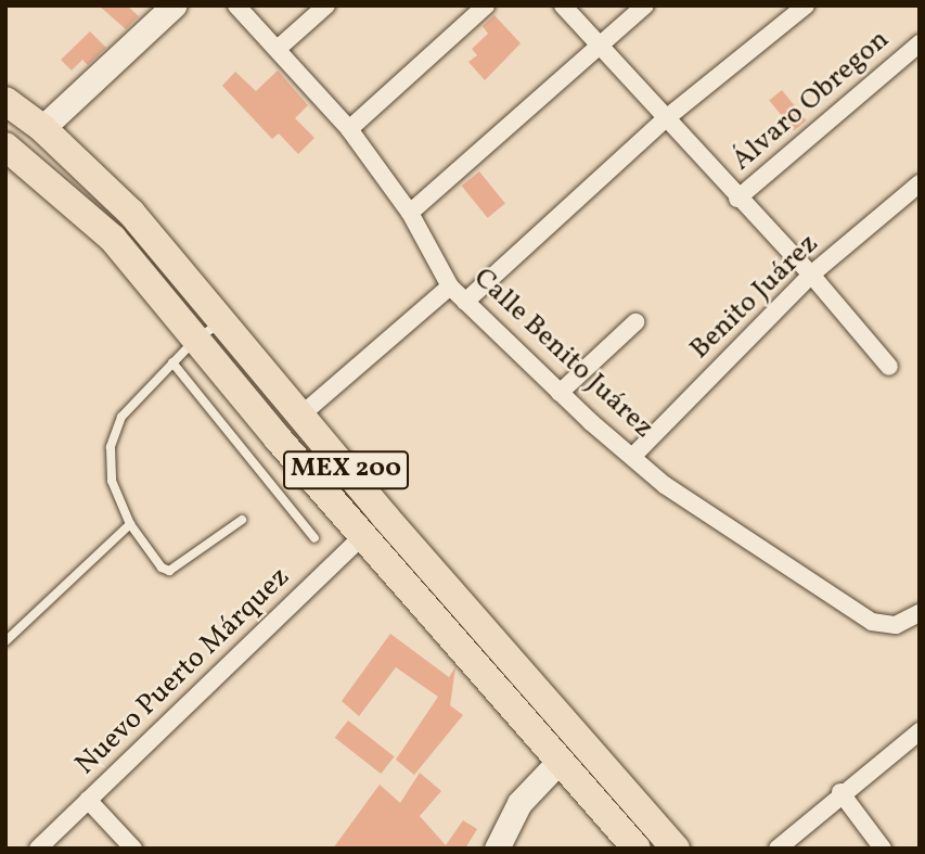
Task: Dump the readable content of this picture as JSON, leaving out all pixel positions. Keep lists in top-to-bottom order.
{
  "streets": {
    "main road": ["MEX 200"],
    "street": [
      "Álvaro Obregon",
      "Benito Juárez",
      "Calle Benito Juárez",
      "Nuevo Puerto Márquez"
    ]
  },
  "crossings": [
    ["Benito Juárez", "Calle Benito Juárez"],
    ["MEX 200", "Nuevo Puerto Márquez"]
  ]
}
